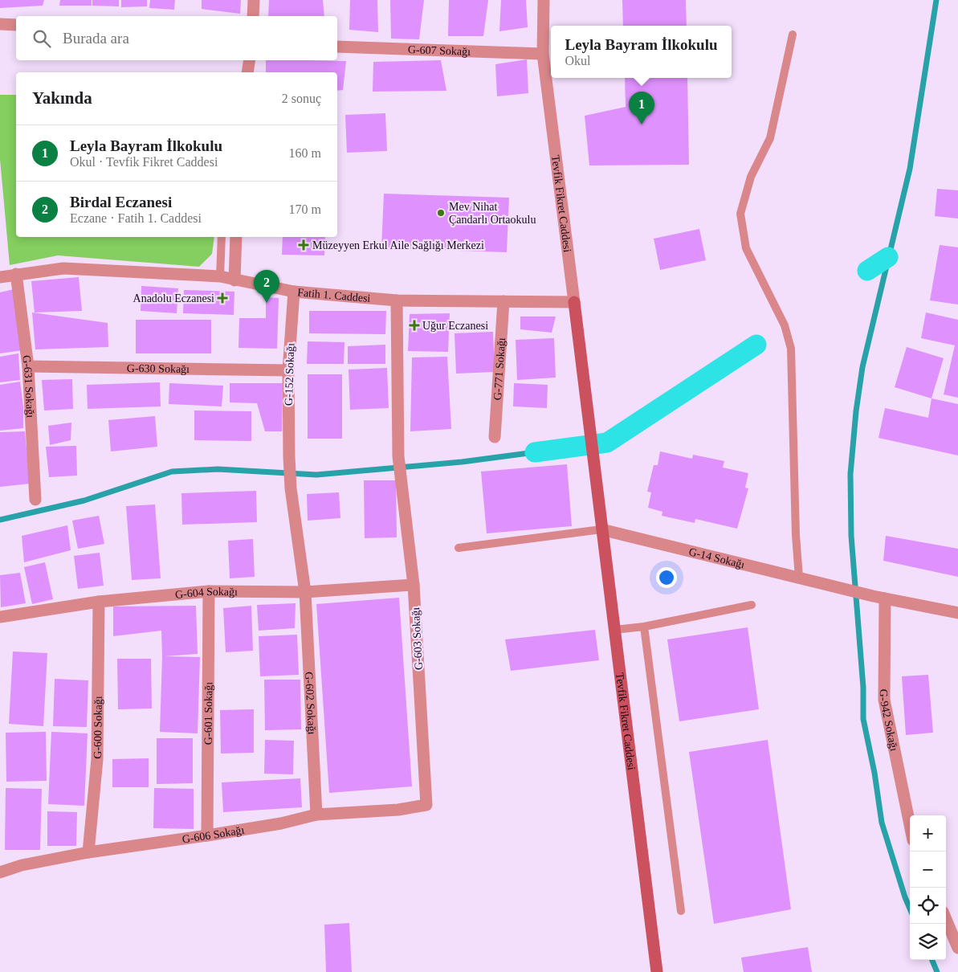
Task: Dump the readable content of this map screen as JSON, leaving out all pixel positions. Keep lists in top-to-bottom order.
{
  "streets": {
    "main road": ["Tevfik Fikret Caddesi"],
    "street": [
      "G-607 Sokağı",
      "Fatih 1. Caddesi",
      "G-630 Sokağı",
      "G-771 Sokağı",
      "G-152 Sokağı",
      "G-631 Sokağı",
      "G-14 Sokağı",
      "G-604 Sokağı",
      "G-603 Sokağı",
      "G-602 Sokağı",
      "G-601 Sokağı",
      "G-942 Sokağı",
      "G-600 Sokağı",
      "G-606 Sokağı"
    ]
  },
  "crossings": [
    ["G-607 Sokağı", "Tevfik Fikret Caddesi"],
    ["Tevfik Fikret Caddesi", "Fatih 1. Caddesi"],
    ["Tevfik Fikret Caddesi", "G-14 Sokağı"],
    ["Fatih 1. Caddesi", "G-771 Sokağı"],
    ["Fatih 1. Caddesi", "G-152 Sokağı"],
    ["Fatih 1. Caddesi", "G-631 Sokağı"],
    ["Fatih 1. Caddesi", "G-603 Sokağı"],
    ["G-630 Sokağı", "G-152 Sokağı"],
    ["G-630 Sokağı", "G-631 Sokağı"],
    ["G-152 Sokağı", "G-604 Sokağı"],
    ["G-152 Sokağı", "G-602 Sokağı"],
    ["G-14 Sokağı", "G-942 Sokağı"],
    ["G-604 Sokağı", "G-603 Sokağı"],
    ["G-604 Sokağı", "G-602 Sokağı"],
    ["G-604 Sokağı", "G-601 Sokağı"],
    ["G-604 Sokağı", "G-600 Sokağı"],
    ["G-603 Sokağı", "G-606 Sokağı"],
    ["G-602 Sokağı", "G-606 Sokağı"],
    ["G-601 Sokağı", "G-606 Sokağı"],
    ["G-600 Sokağı", "G-606 Sokağı"]
  ],
  "places": {
    "other": ["Mev Nihat Çandarlı Ortaokulu"],
    "health": ["Müzeyyen Erkul Aile Sağlığı Merkezi", "Anadolu Eczanesi", "Uğur Eczanesi"]
  },
  "page": {
    "search": "Burada ara",
    "popup": ["Leyla Bayram İlkokulu", "Okul"],
    "heading": ["Yakında", "2 sonuç"],
    "pins": ["1", "2"],
    "list": [
      {
        "mark": "1",
        "name": "Leyla Bayram İlkokulu",
        "note": "Okul · Tevfik Fikret Caddesi",
        "value": "160 m"
      },
      {
        "mark": "2",
        "name": "Birdal Eczanesi",
        "note": "Eczane · Fatih 1. Caddesi",
        "value": "170 m"
      }
    ],
    "map_buttons": ["+", "−"]
  }
}
